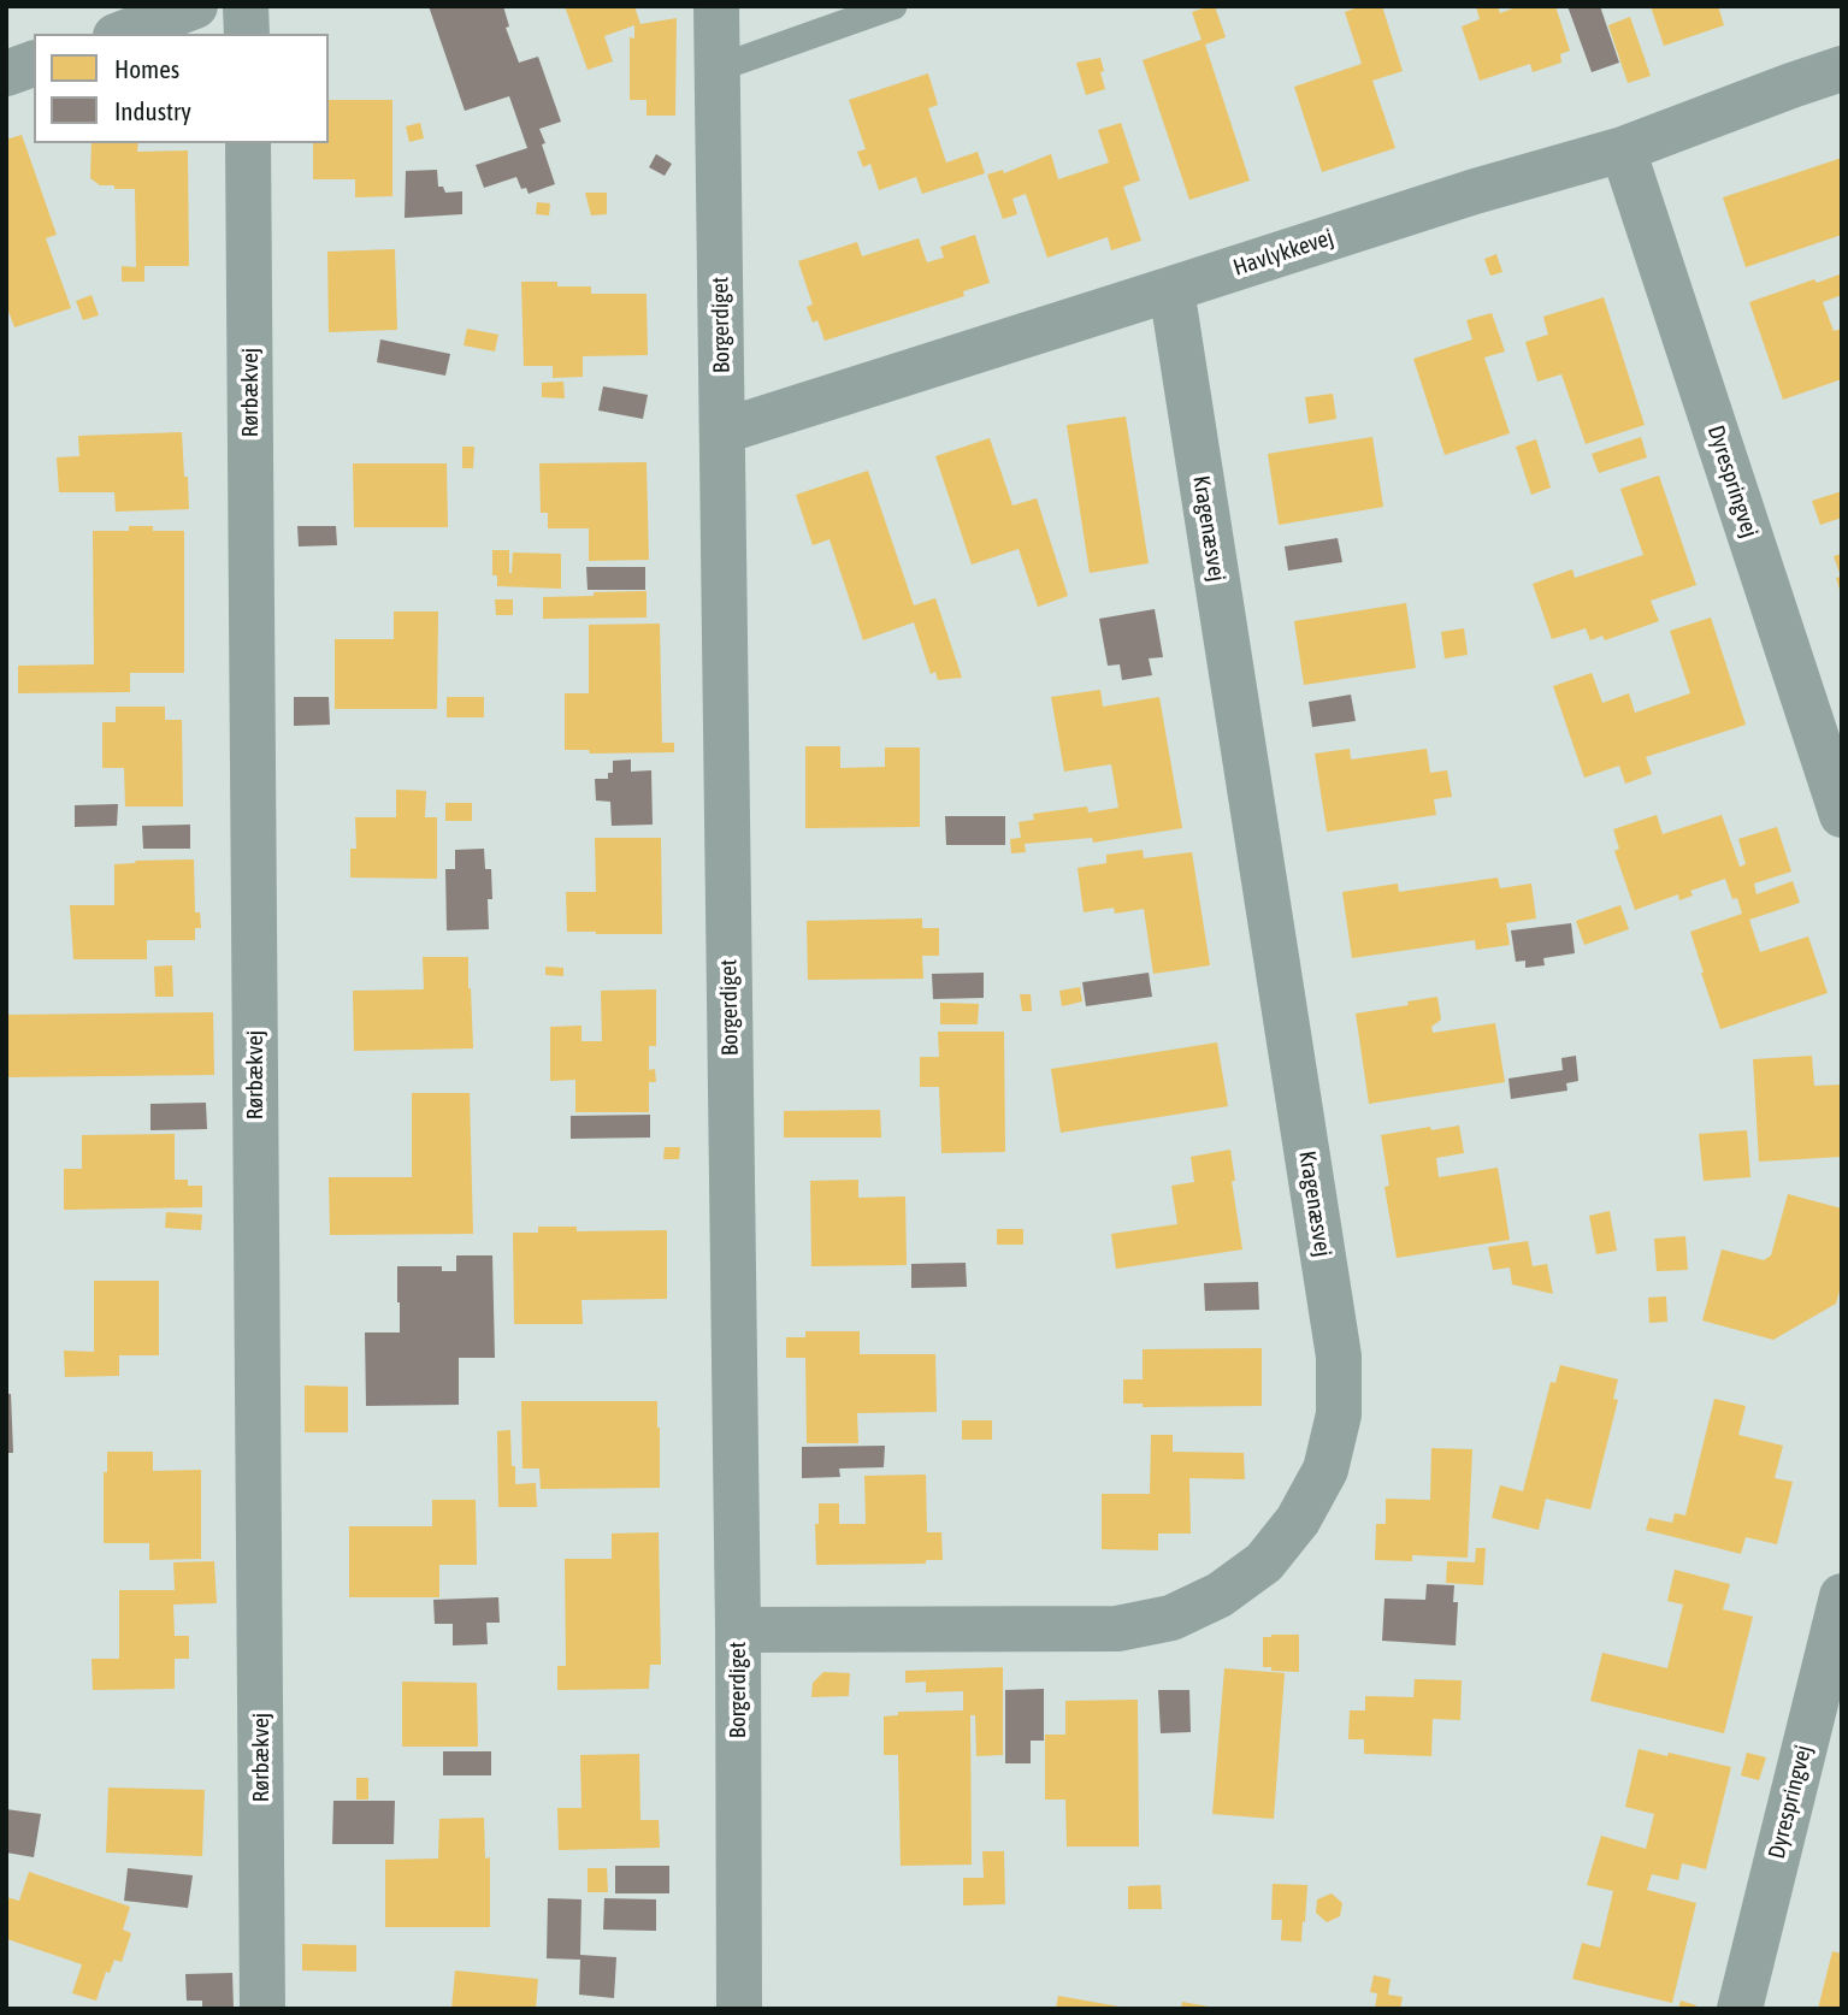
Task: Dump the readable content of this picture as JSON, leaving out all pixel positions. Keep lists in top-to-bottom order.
{
  "streets": {
    "street": [
      "Havlykkevej",
      "Borgerdiget",
      "Rørbækvej",
      "Dyrespringvej",
      "Kragenæsvej"
    ]
  },
  "crossings": [
    ["Havlykkevej", "Borgerdiget"],
    ["Havlykkevej", "Dyrespringvej"],
    ["Havlykkevej", "Kragenæsvej"],
    ["Borgerdiget", "Kragenæsvej"]
  ],
  "legend": ["Homes", "Industry"]
}
